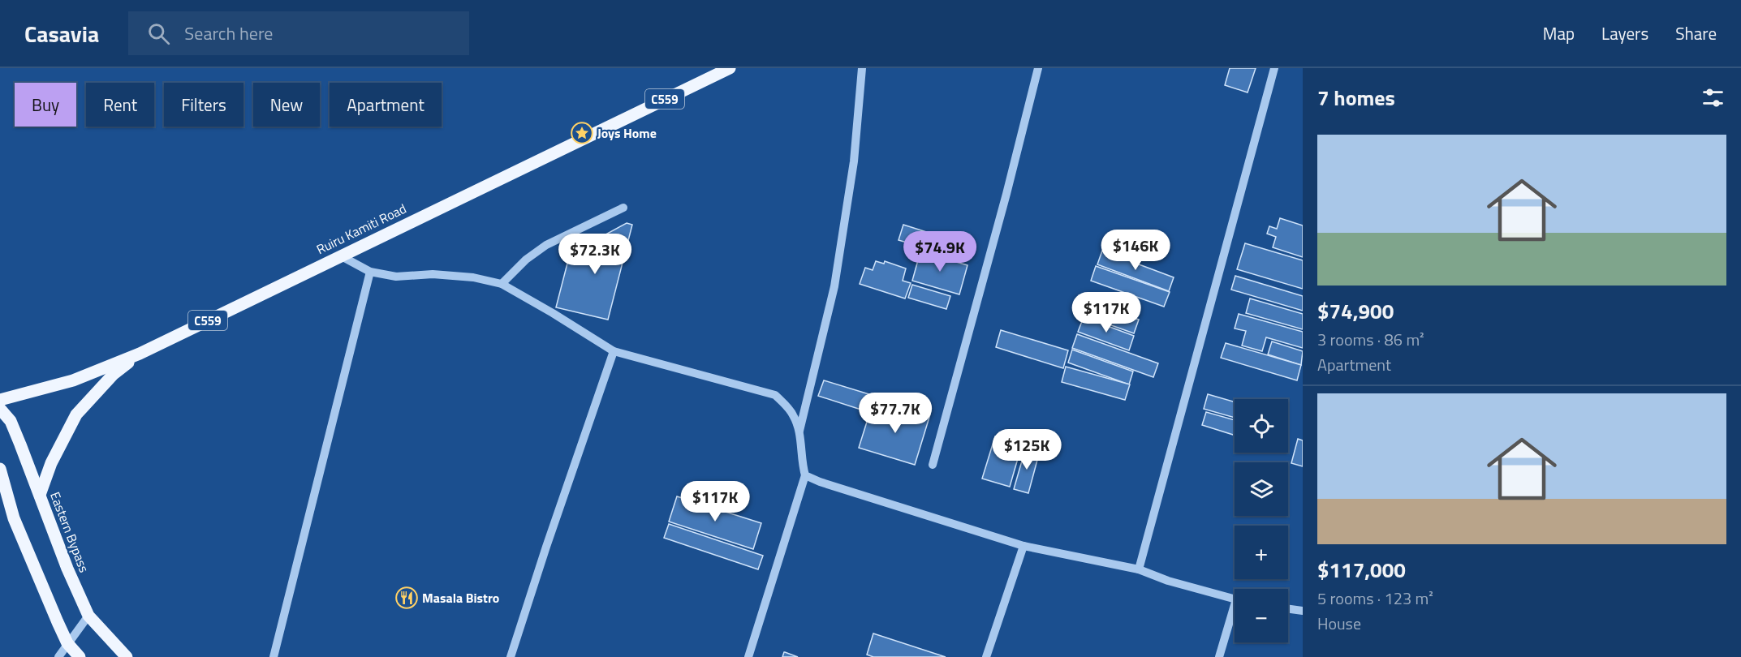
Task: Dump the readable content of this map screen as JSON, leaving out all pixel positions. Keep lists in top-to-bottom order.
{
  "streets": {
    "main road": ["C559", "Ruiru Kamiti Road", "Eastern Bypass"]
  },
  "places": {
    "place": ["Joys Home"],
    "restaurant": ["Masala Bistro"]
  },
  "page": {
    "header": "Casavia",
    "search": "Search here",
    "nav": ["Map", "Layers", "Share"],
    "heading": "7 homes",
    "chip": [
      "Buy",
      "Rent",
      "Filters",
      "New",
      "Apartment"
    ],
    "list": [
      {
        "name": "$74,900",
        "note": "3 rooms · 86 m² · Apartment"
      },
      {
        "name": "$117,000",
        "note": "5 rooms · 123 m² · House"
      }
    ],
    "price": [
      "$146K",
      "$74.9K",
      "$72.3K",
      "$117K",
      "$77.7K",
      "$125K",
      "$117K"
    ],
    "map_buttons": ["+", "−"]
  }
}
